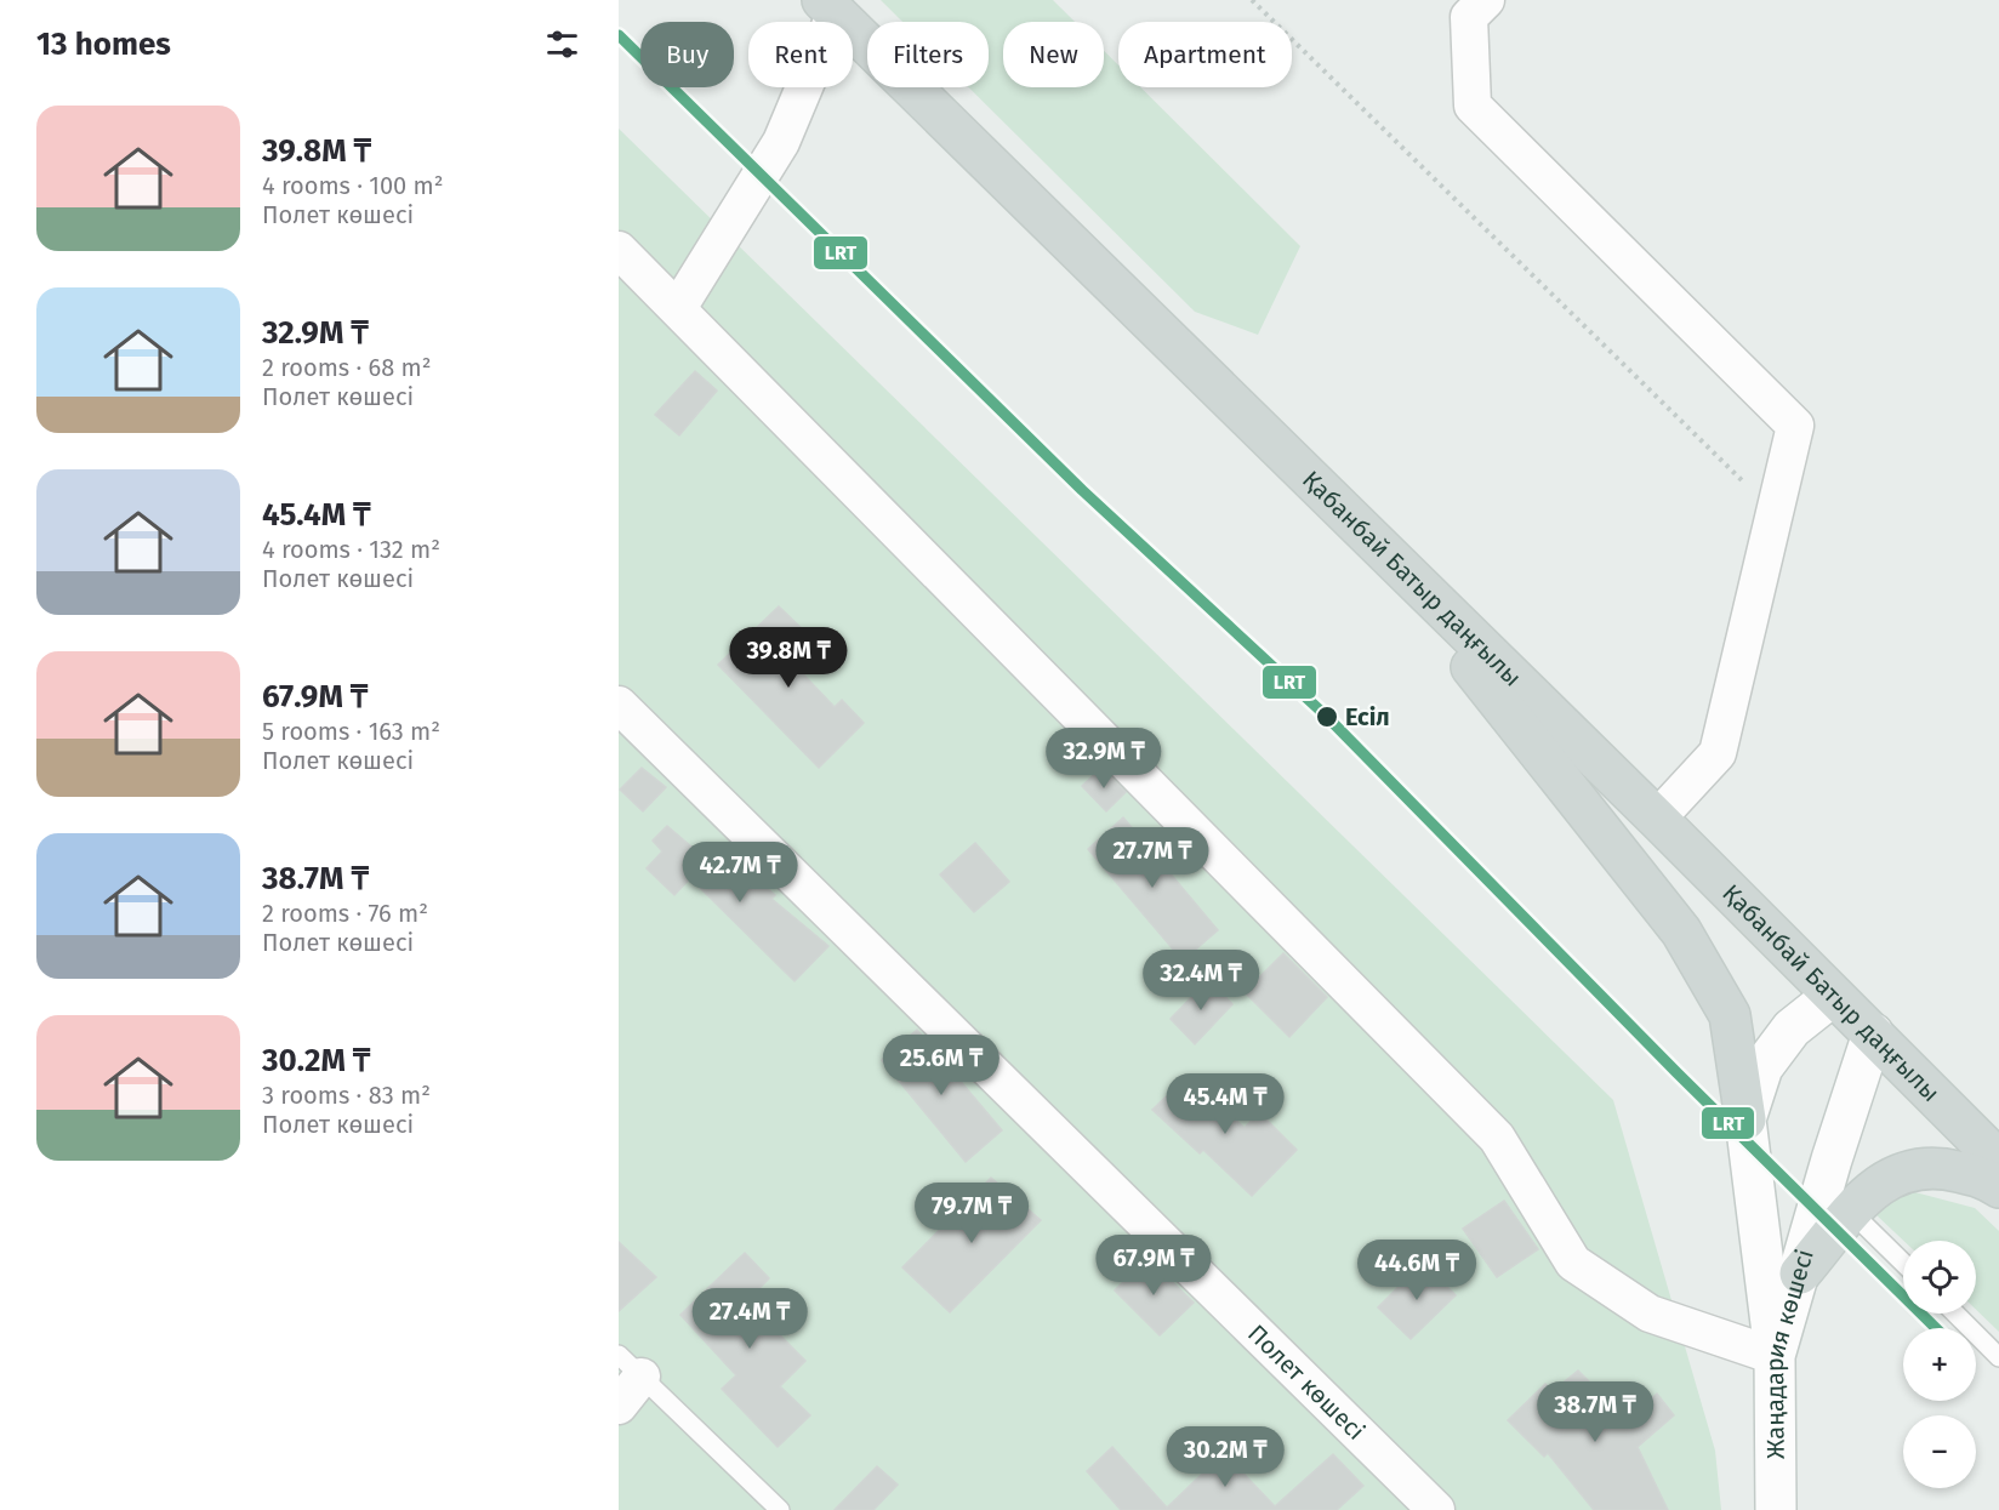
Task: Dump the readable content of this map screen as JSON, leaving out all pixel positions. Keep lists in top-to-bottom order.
{
  "streets": {
    "main road": ["Қабанбай Батыр даңғылы"],
    "street": ["Жаңадария көшесі", "Полет көшесі"]
  },
  "crossings": [
    ["Қабанбай Батыр даңғылы", "Жаңадария көшесі"]
  ],
  "places": ["Есіл"],
  "lines": ["transit line LRT"],
  "page": {
    "heading": "13 homes",
    "chip": [
      "Buy",
      "Rent",
      "Filters",
      "New",
      "Apartment"
    ],
    "list": [
      {
        "name": "39.8M ₸",
        "note": "4 rooms · 100 m² · Полет көшесі"
      },
      {
        "name": "32.9M ₸",
        "note": "2 rooms · 68 m² · Полет көшесі"
      },
      {
        "name": "45.4M ₸",
        "note": "4 rooms · 132 m² · Полет көшесі"
      },
      {
        "name": "67.9M ₸",
        "note": "5 rooms · 163 m² · Полет көшесі"
      },
      {
        "name": "38.7M ₸",
        "note": "2 rooms · 76 m² · Полет көшесі"
      },
      {
        "name": "30.2M ₸",
        "note": "3 rooms · 83 m² · Полет көшесі"
      }
    ],
    "price": [
      "39.8M ₸",
      "32.9M ₸",
      "27.7M ₸",
      "42.7M ₸",
      "32.4M ₸",
      "25.6M ₸",
      "45.4M ₸",
      "79.7M ₸",
      "67.9M ₸",
      "44.6M ₸",
      "27.4M ₸",
      "38.7M ₸",
      "30.2M ₸"
    ],
    "map_buttons": ["+", "−"]
  }
}
